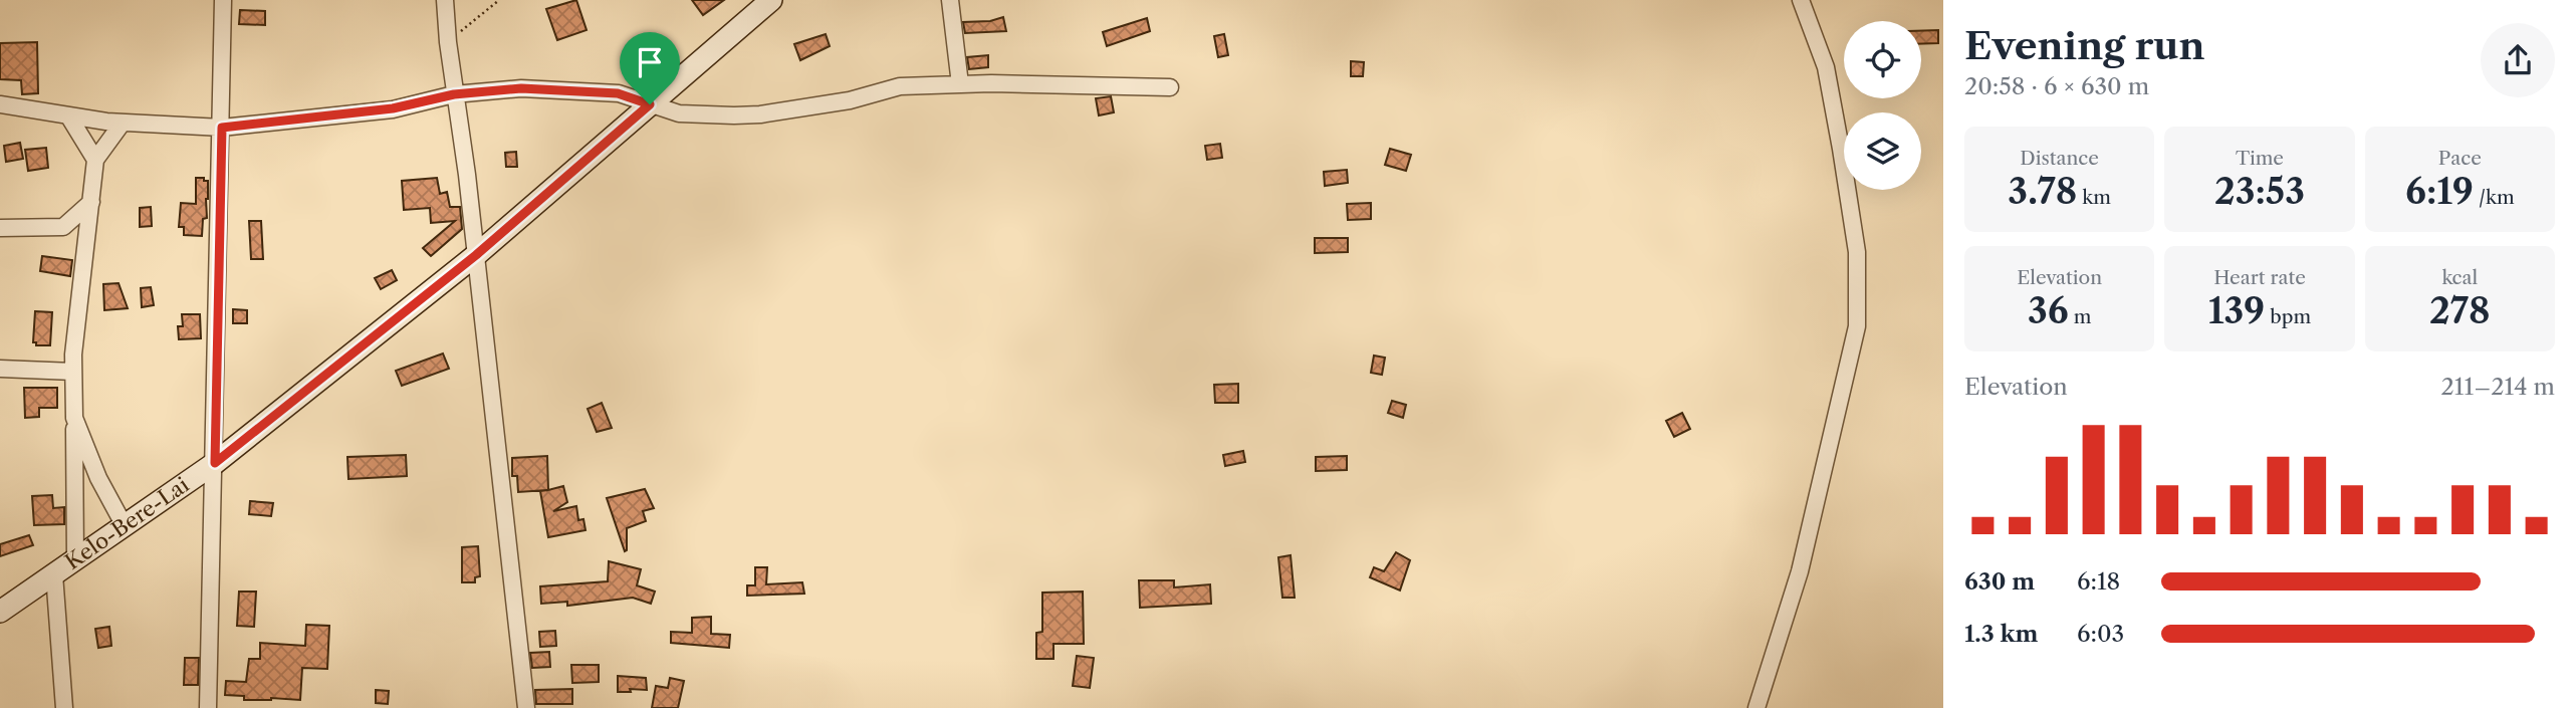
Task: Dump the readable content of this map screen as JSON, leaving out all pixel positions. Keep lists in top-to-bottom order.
{
  "streets": {
    "main road": ["Kelo-Bere-Lai"]
  },
  "page": {
    "heading": ["Evening run", "20:58 · 6 × 630 m"],
    "stats": [
      ["Distance", "3.78 km"],
      ["Time", "23:53"],
      ["Pace", "6:19 /km"],
      ["Elevation", "36 m"],
      ["Heart rate", "139 bpm"],
      ["kcal", "278"]
    ],
    "chart": ["Elevation", "211–214 m"],
    "list": [
      {
        "name": "630 m",
        "note": "6:18"
      },
      {
        "name": "1.3 km",
        "note": "6:03"
      }
    ]
  }
}
